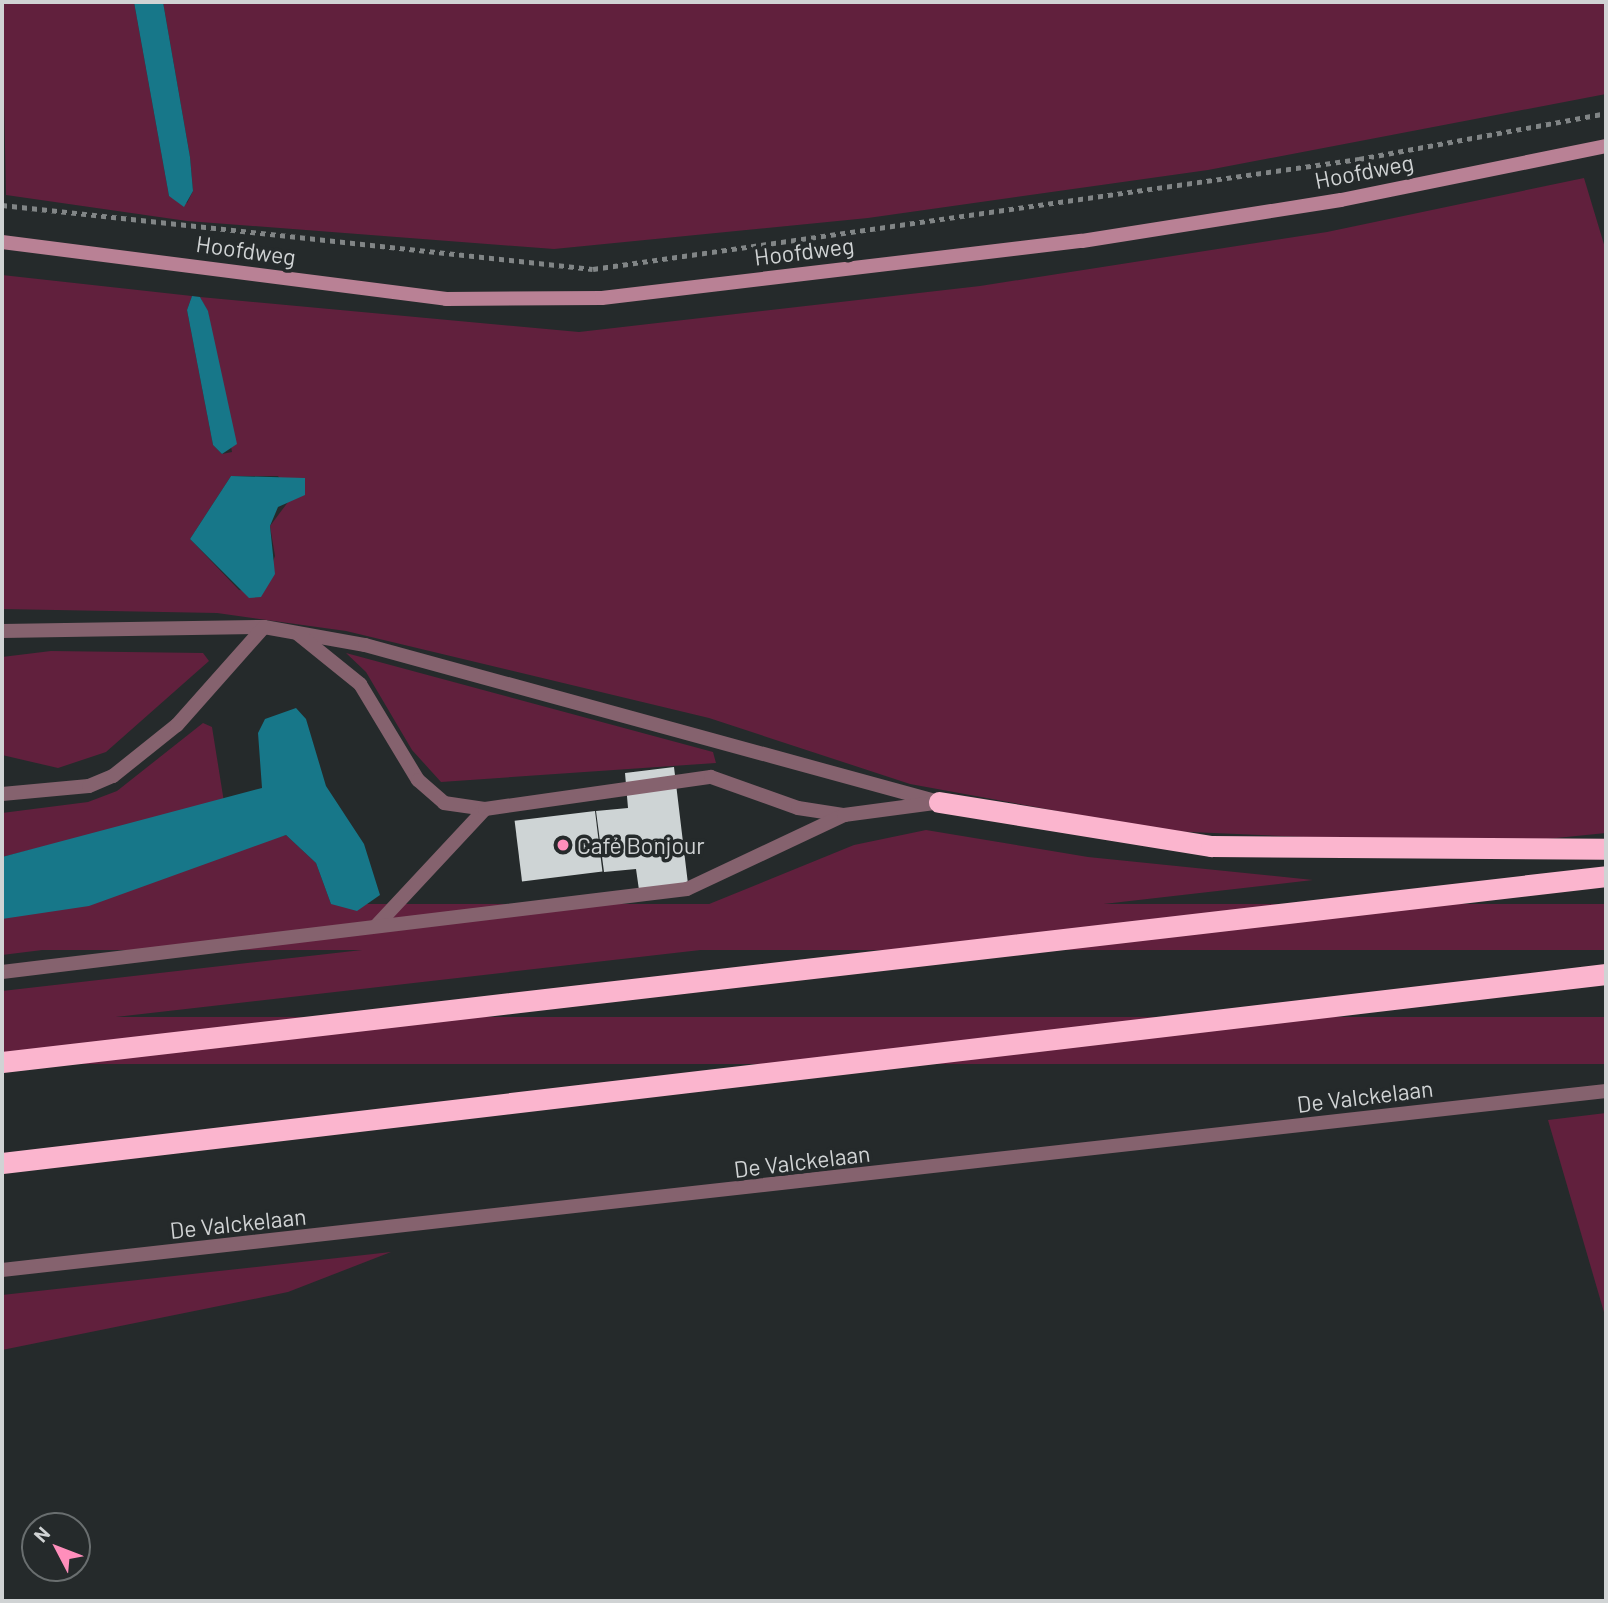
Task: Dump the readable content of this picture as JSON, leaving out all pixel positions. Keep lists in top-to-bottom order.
{
  "streets": {
    "main road": ["Hoofdweg"],
    "street": ["De Valckelaan"]
  },
  "places": ["Café Bonjour"],
  "north": "top left"
}
